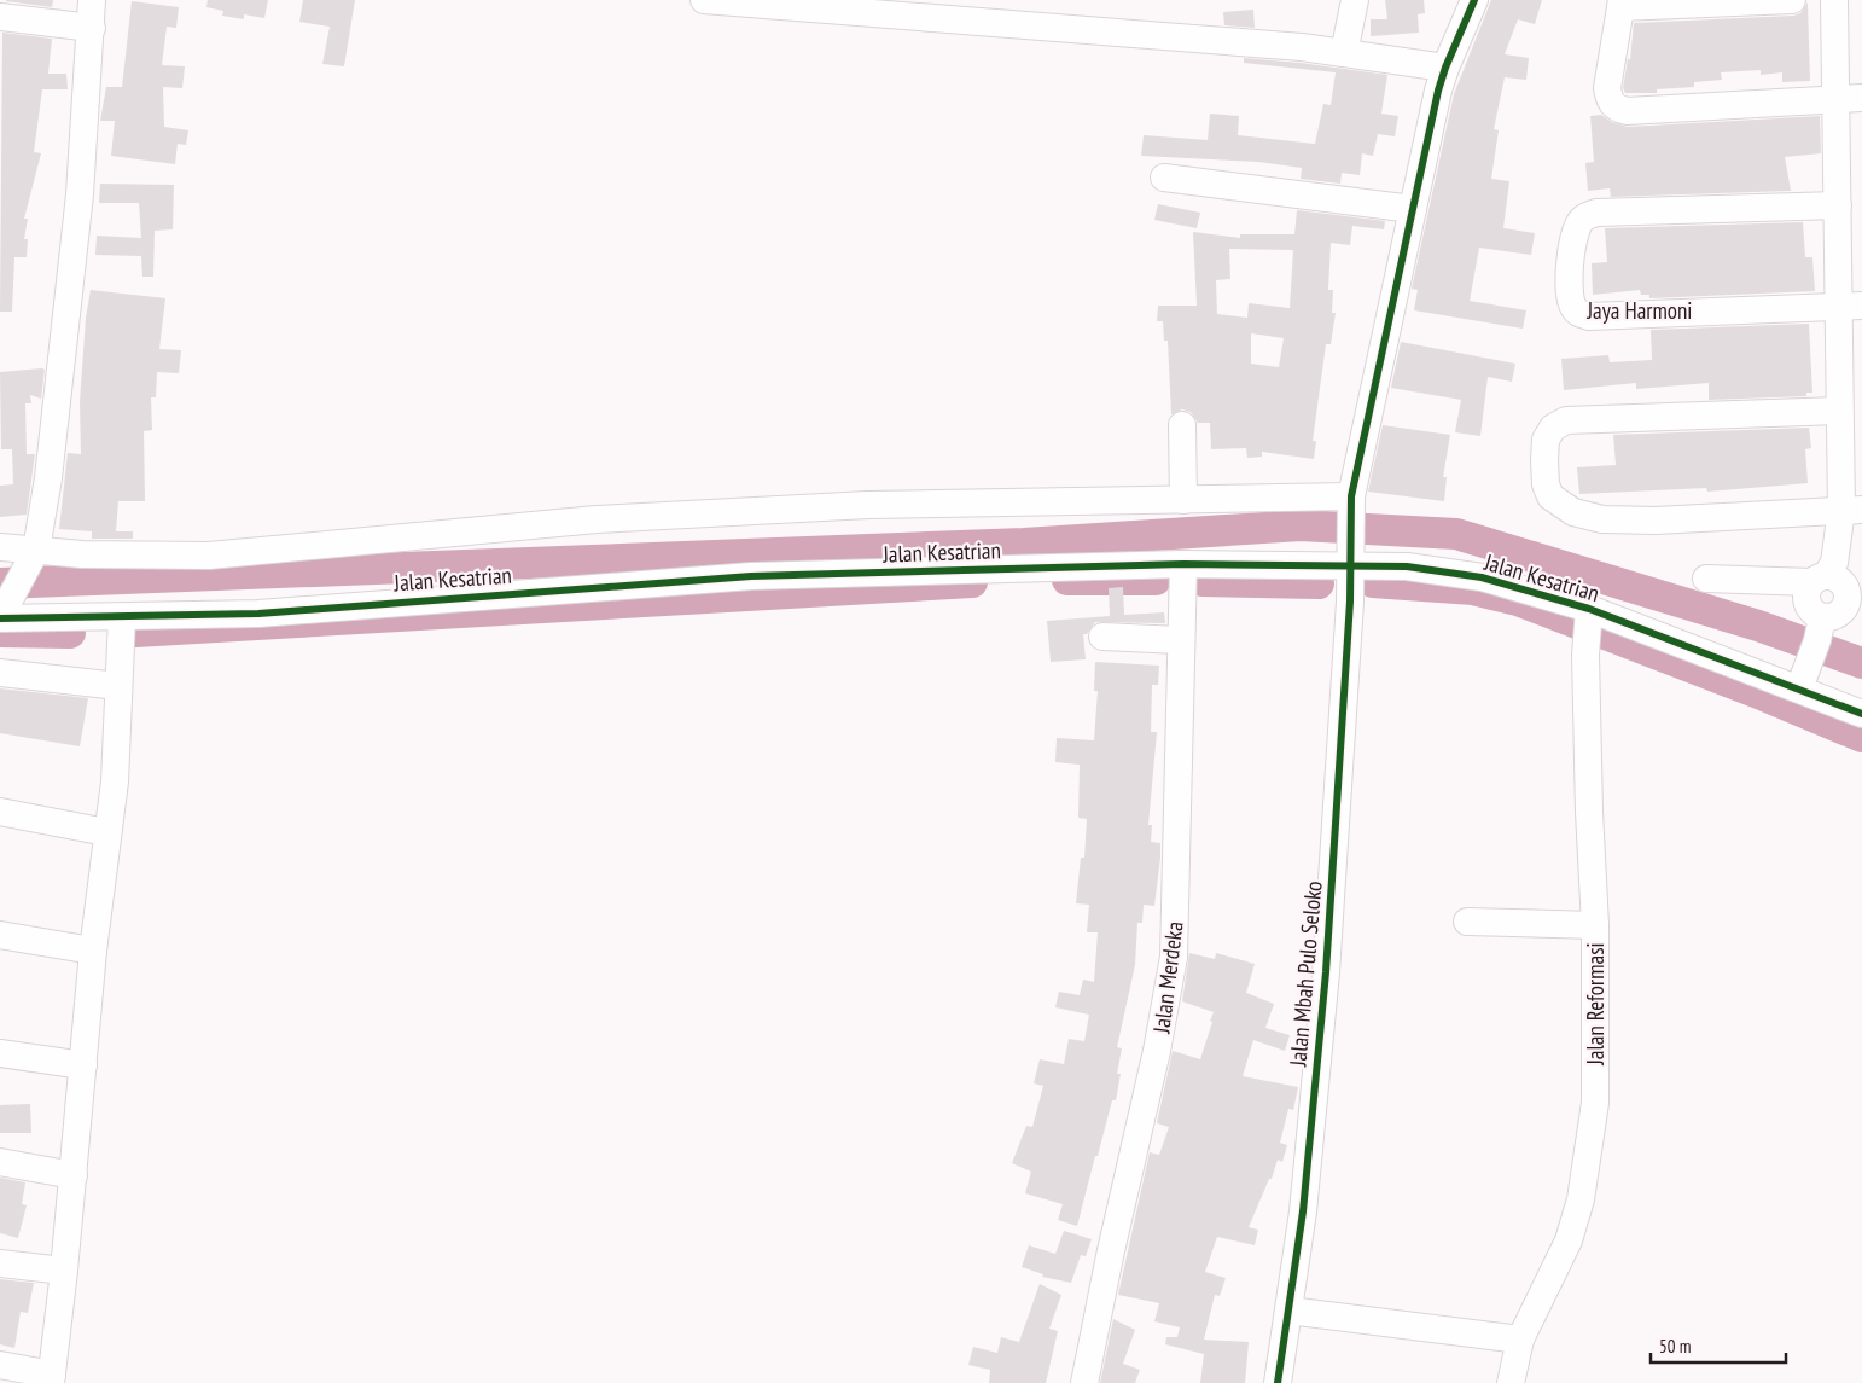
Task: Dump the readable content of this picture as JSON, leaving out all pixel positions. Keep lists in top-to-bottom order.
{
  "streets": {
    "street": [
      "Jaya Harmoni",
      "Jalan Kesatrian",
      "Jalan Mbah Pulo Seloko",
      "Jalan Merdeka",
      "Jalan Reformasi"
    ]
  },
  "crossings": [
    ["Jalan Kesatrian", "Jalan Mbah Pulo Seloko"],
    ["Jalan Kesatrian", "Jalan Merdeka"],
    ["Jalan Kesatrian", "Jalan Reformasi"]
  ],
  "scale_bar": "50 m"
}
